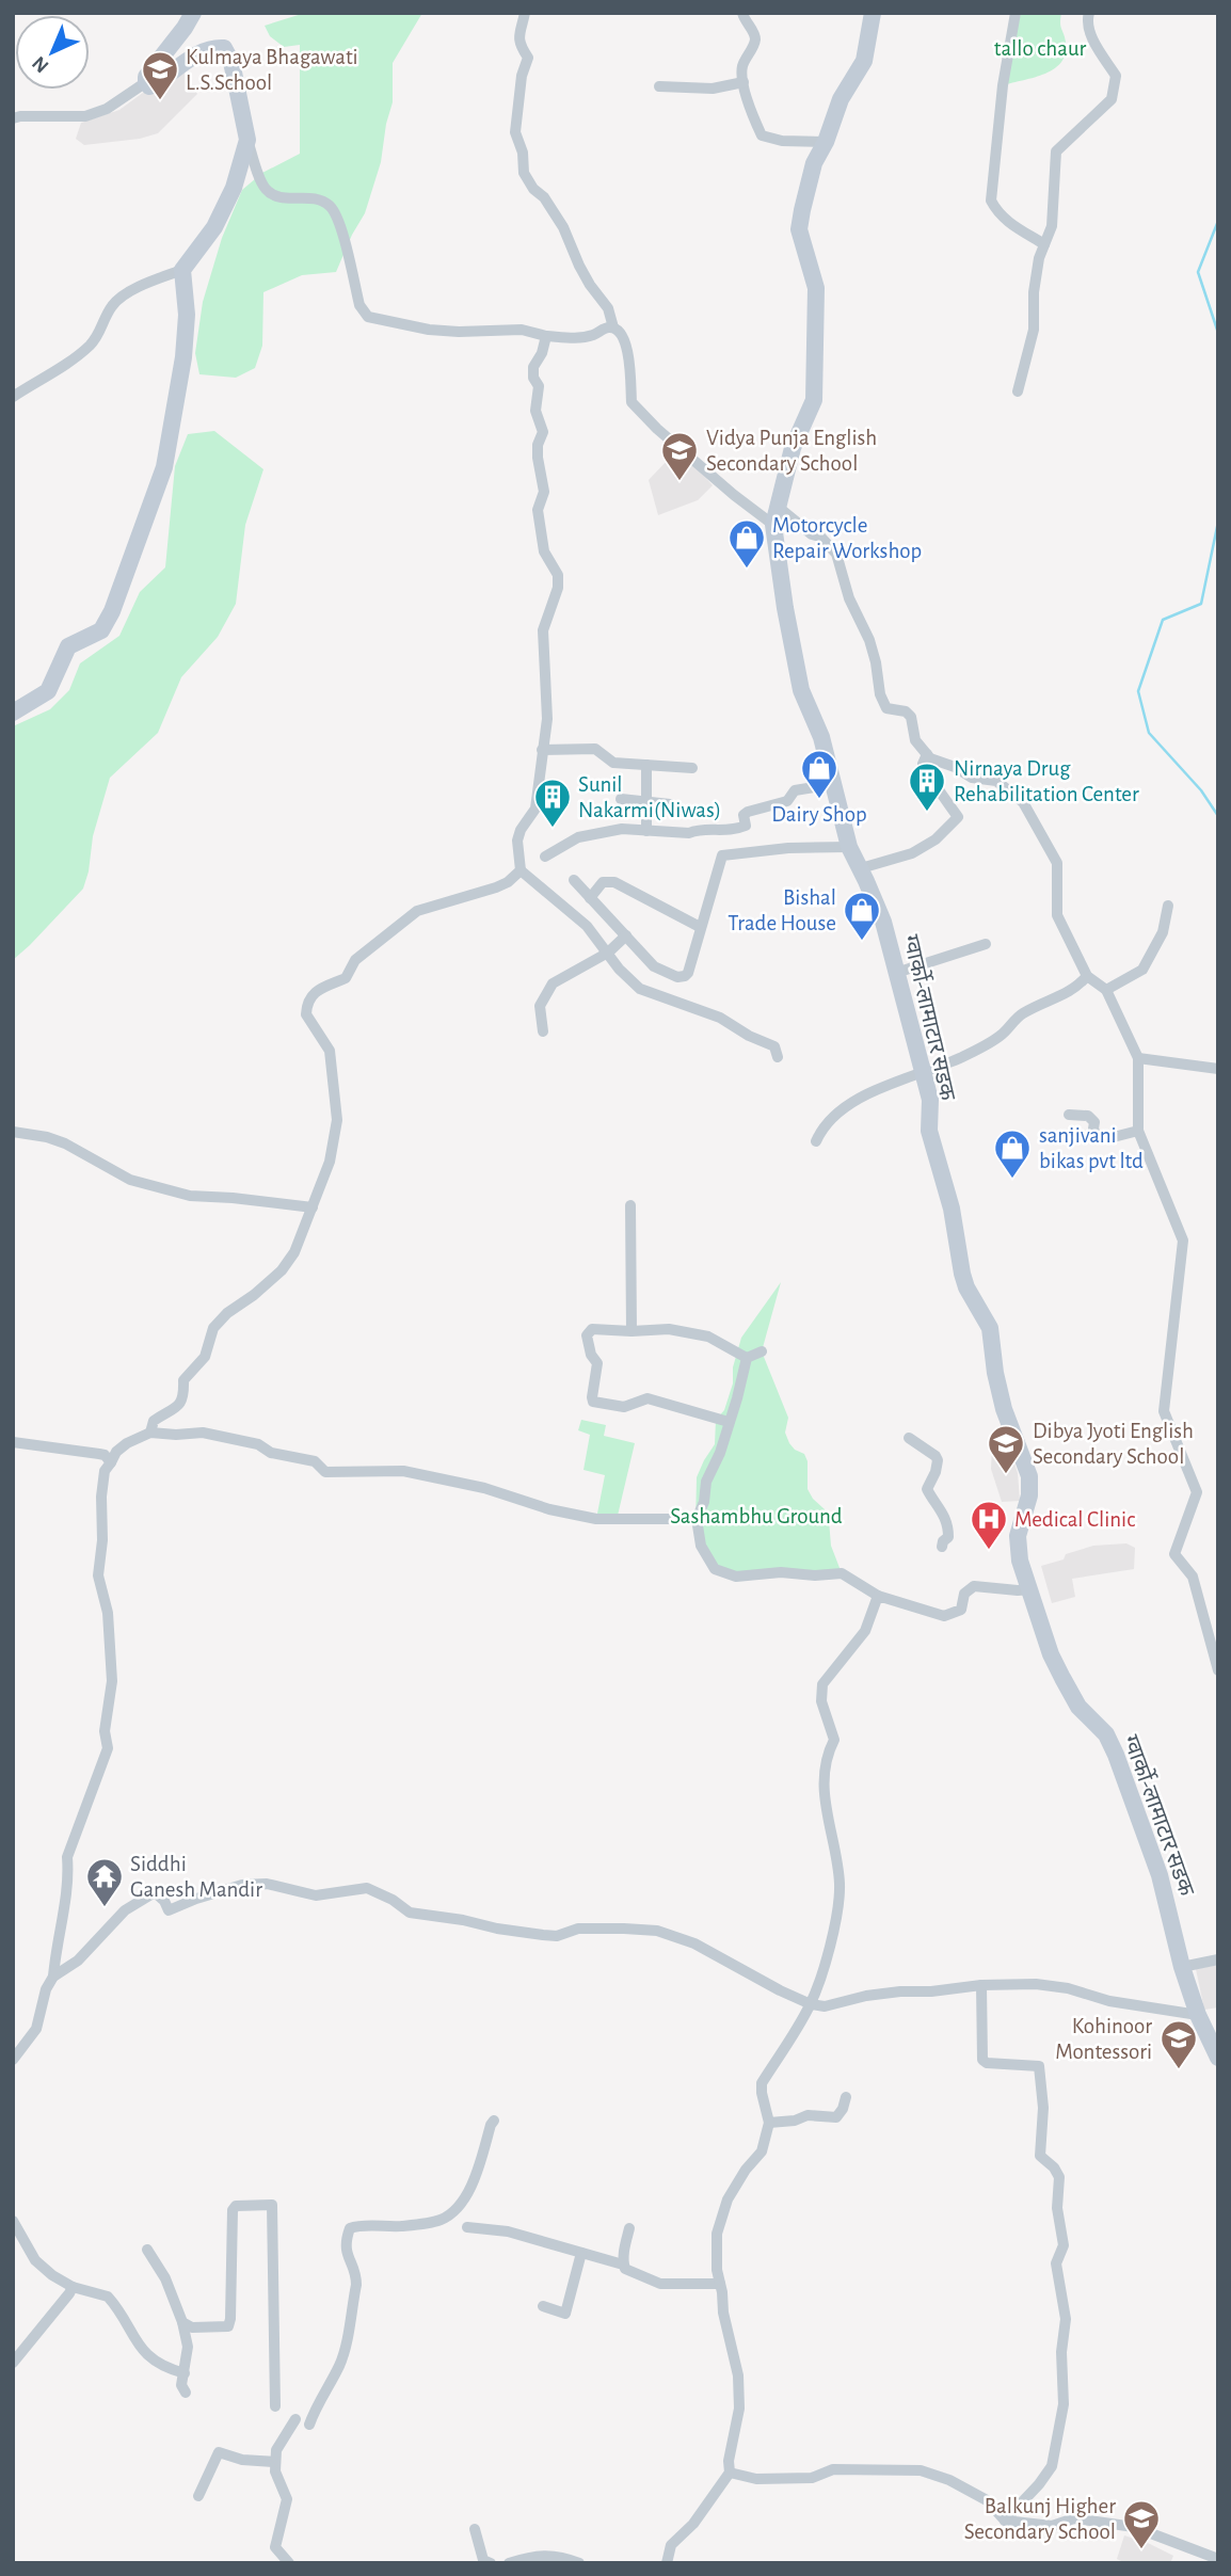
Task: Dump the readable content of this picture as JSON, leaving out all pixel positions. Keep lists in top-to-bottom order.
{
  "streets": {
    "main road": ["ग्वार्को-लामाटार सडक"]
  },
  "parks": ["tallo chaur", "Sashambhu Ground"],
  "places": {
    "school or university": [
      "Kulmaya Bhagawati L.S.School",
      "Vidya Punja English Secondary School",
      "Dibya Jyoti English Secondary School",
      "Kohinoor Montessori",
      "Balkunj Higher Secondary School"
    ],
    "shop": [
      "Motorcycle Repair Workshop",
      "Dairy Shop",
      "Bishal Trade House",
      "sanjivani bikas pvt ltd"
    ],
    "building": ["Nirnaya Drug Rehabilitation Center", "Sunil Nakarmi(Niwas)"],
    "hospital": ["Medical Clinic"],
    "temple": ["Siddhi Ganesh Mandir"]
  },
  "north": "bottom left"
}
